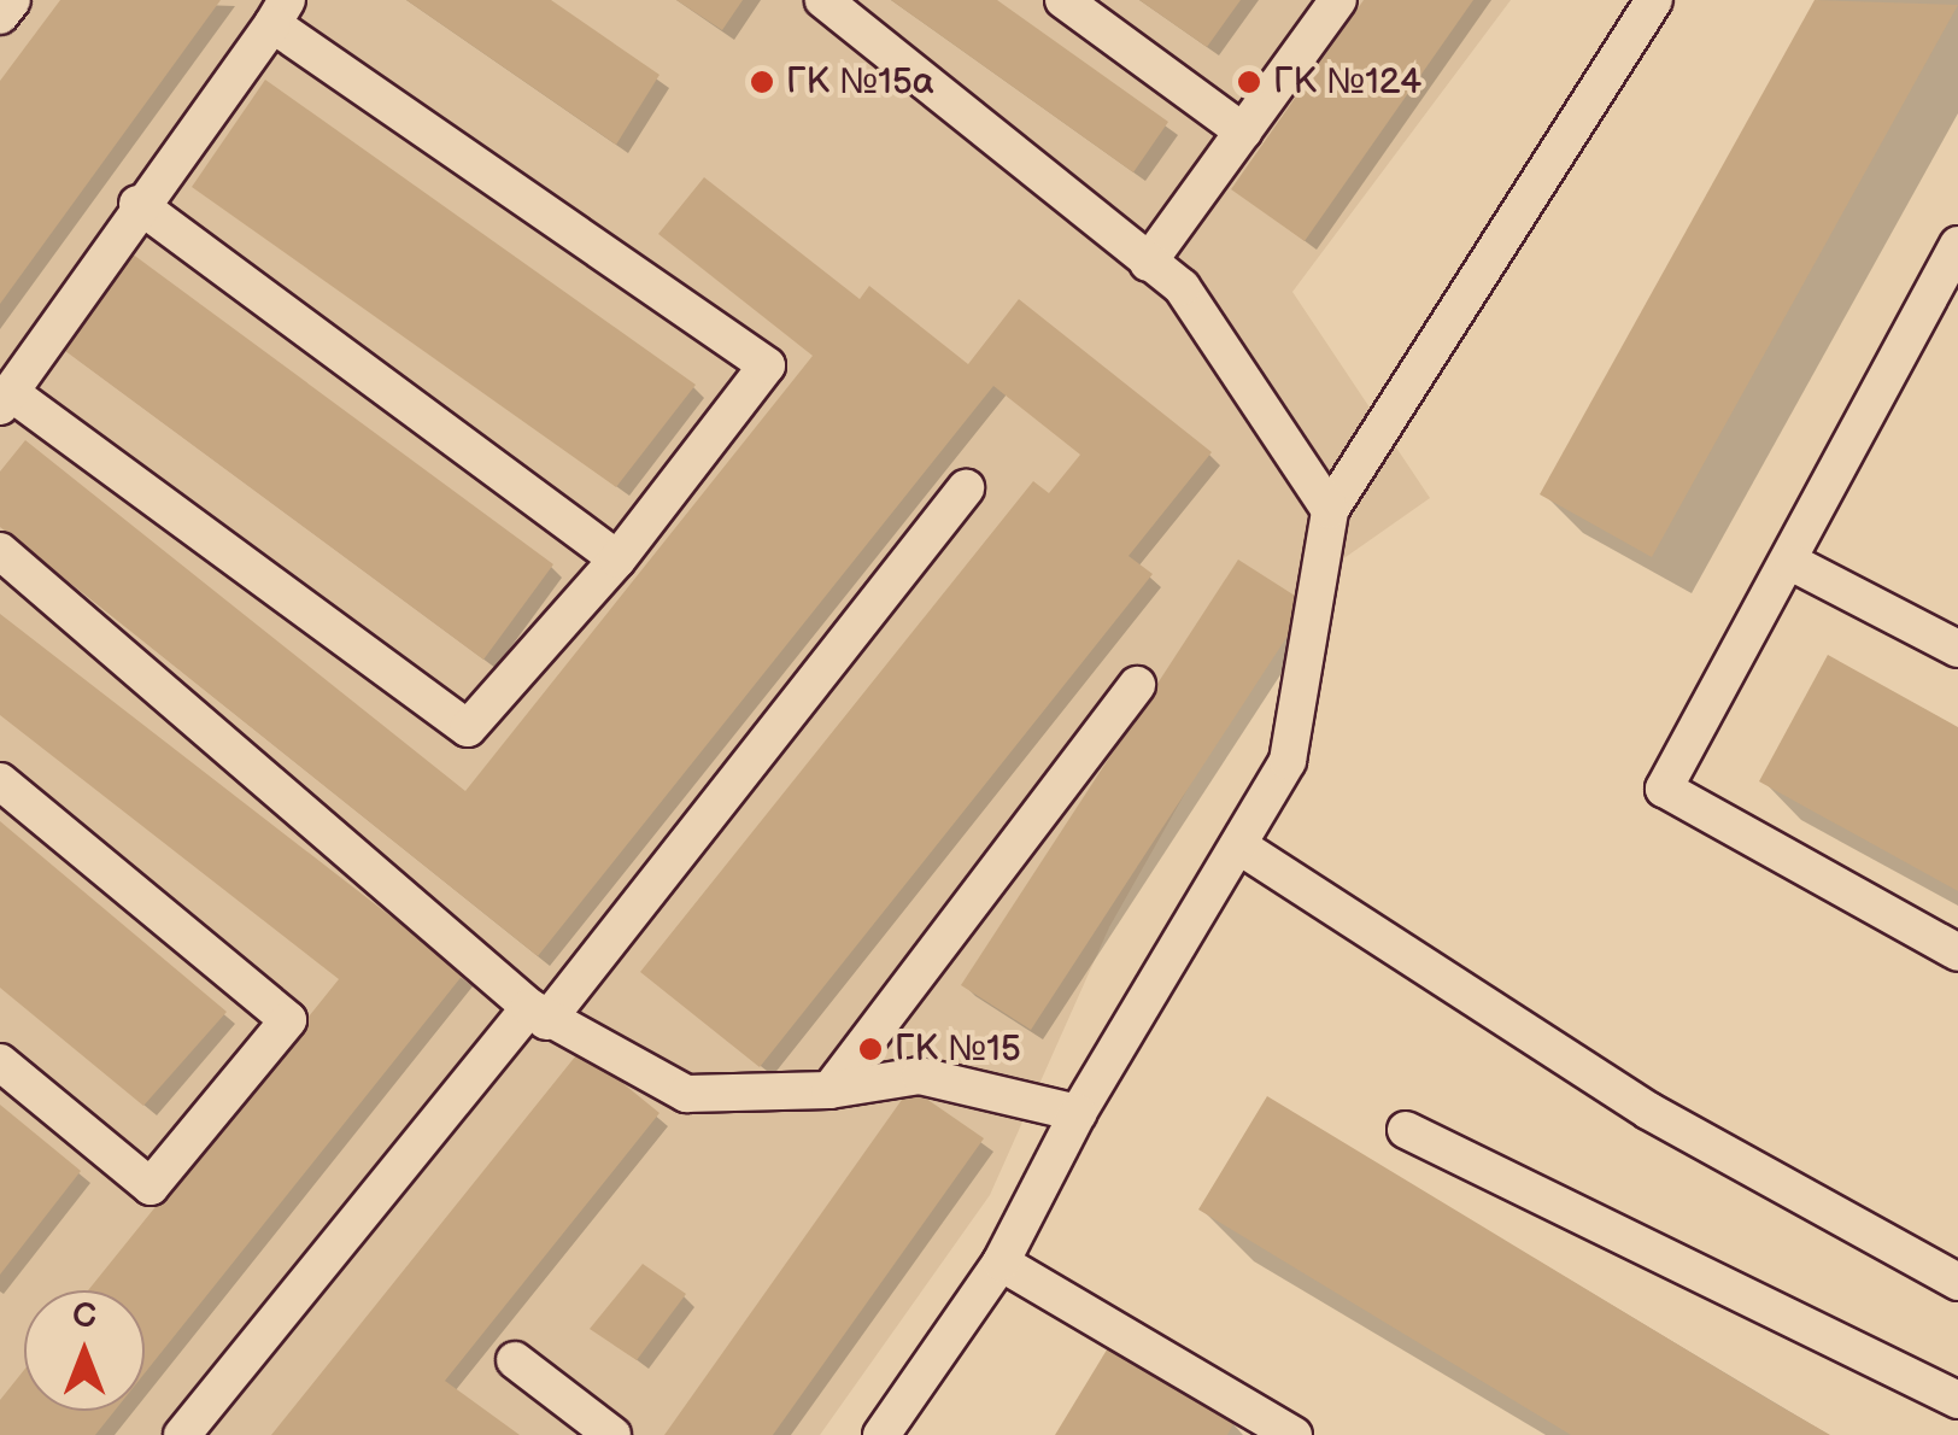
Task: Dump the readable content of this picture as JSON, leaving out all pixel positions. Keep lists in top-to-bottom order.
{
  "places": ["ГК №15а", "ГК №124", "ГК №15"],
  "north": "top"
}
